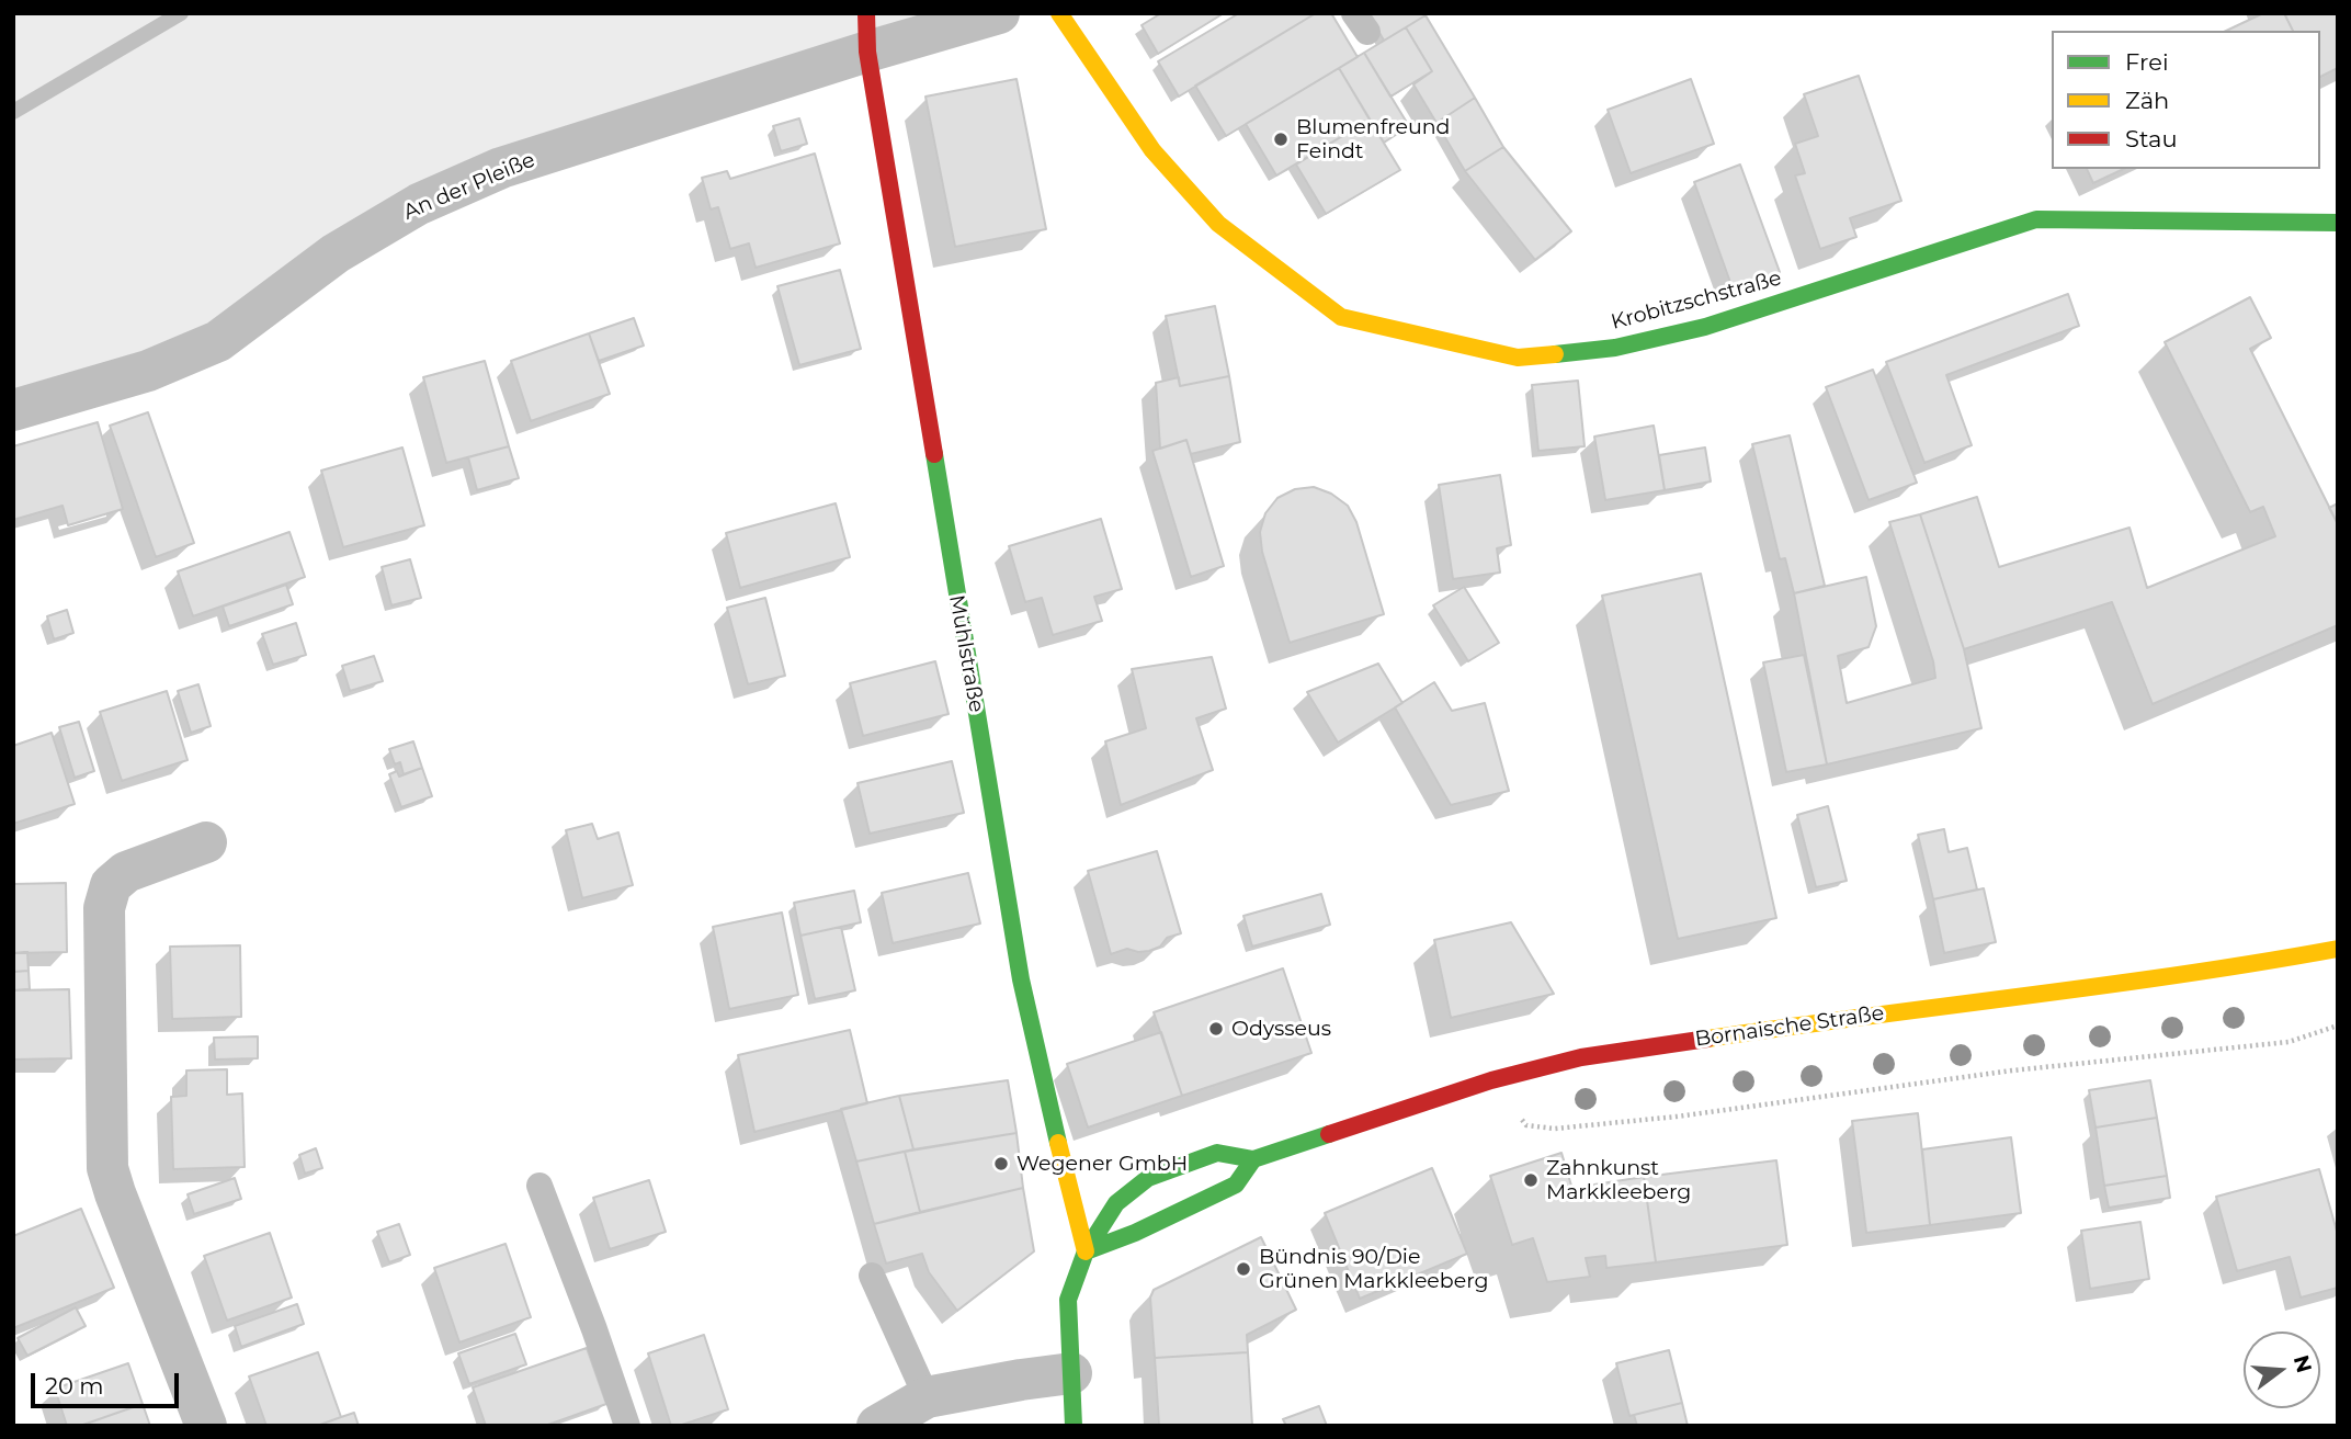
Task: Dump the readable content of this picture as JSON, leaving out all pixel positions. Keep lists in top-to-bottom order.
{
  "streets": {
    "street": [
      "An der Pleiße",
      "Krobitzschstraße",
      "Mühlstraße",
      "Bornaische Straße"
    ]
  },
  "crossings": [
    ["An der Pleiße", "Mühlstraße"],
    ["Mühlstraße", "Bornaische Straße"]
  ],
  "places": [
    "Blumenfreund Feindt",
    "Odysseus",
    "Wegener GmbH",
    "Zahnkunst Markkleeberg",
    "Bündnis 90/Die Grünen Markkleeberg"
  ],
  "legend": ["Frei", "Zäh", "Stau"],
  "scale_bar": "20 m",
  "north": "right"
}
